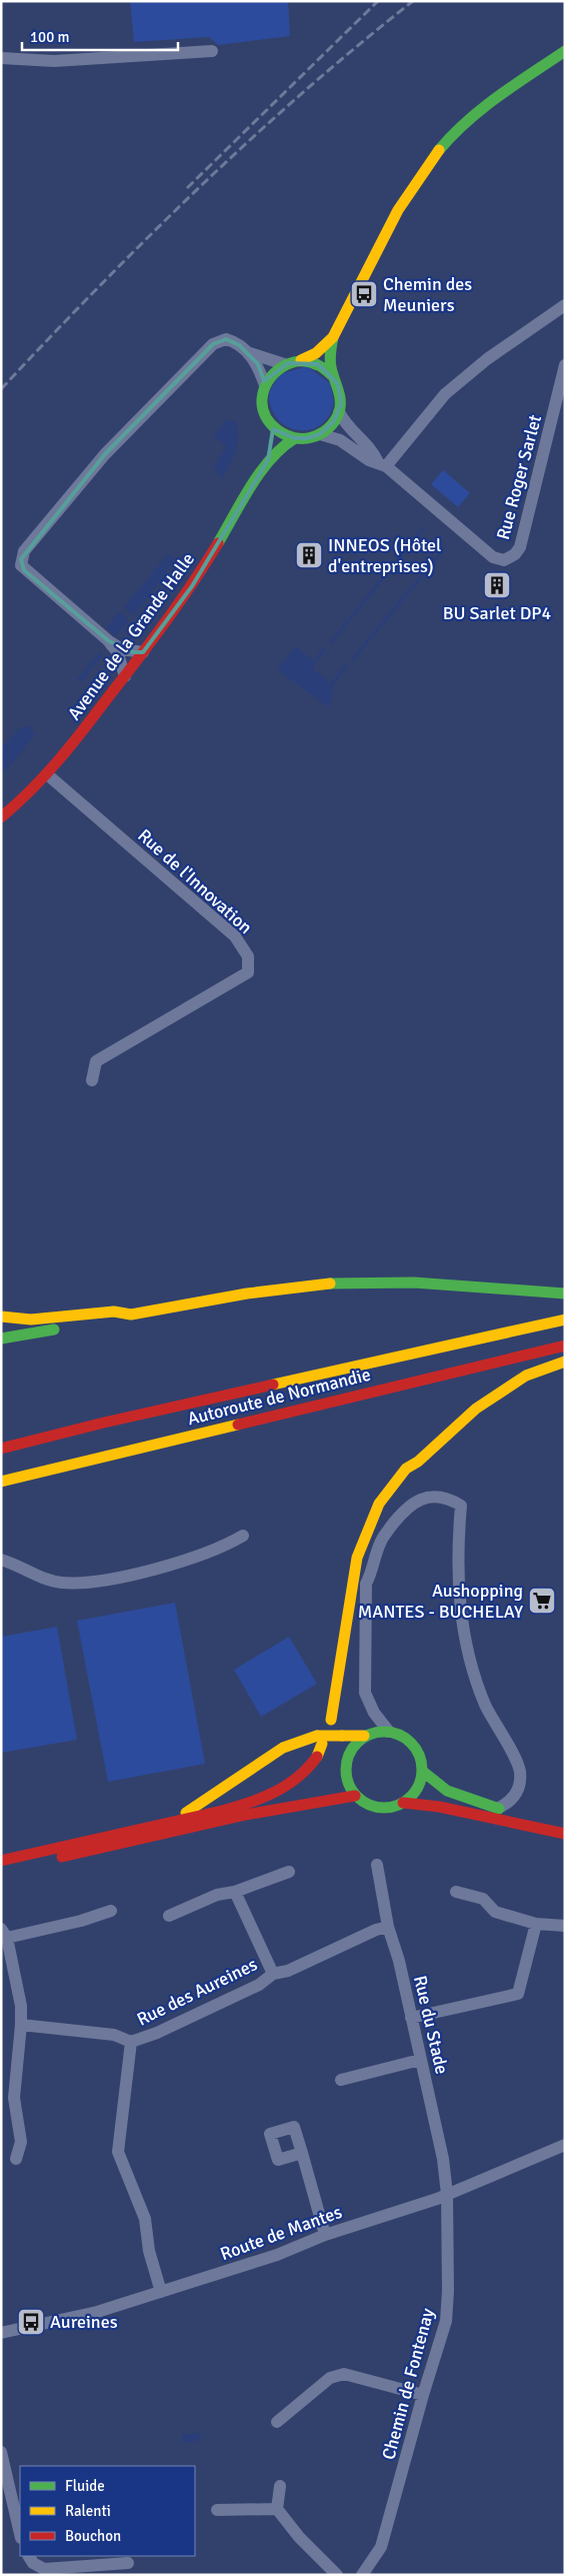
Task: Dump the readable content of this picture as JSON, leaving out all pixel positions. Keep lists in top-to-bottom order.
{
  "streets": {
    "main road": ["Avenue de la Grande Halle", "Autoroute de Normandie"],
    "street": [
      "Rue Roger Sarlet",
      "Rue de l'Innovation",
      "Rue des Aureines",
      "Rue du Stade",
      "Route de Mantes",
      "Chemin de Fontenay"
    ]
  },
  "crossings": [
    ["Avenue de la Grande Halle", "Rue de l'Innovation"],
    ["Rue des Aureines", "Rue du Stade"],
    ["Rue du Stade", "Route de Mantes"],
    ["Rue du Stade", "Chemin de Fontenay"],
    ["Route de Mantes", "Chemin de Fontenay"]
  ],
  "places": {
    "bus stop": ["Chemin des Meuniers", "Aureines"],
    "building": ["INNEOS (Hôtel d'entreprises)", "BU Sarlet DP4"],
    "supermarket": ["Aushopping MANTES - BUCHELAY"]
  },
  "legend": ["Fluide", "Ralenti", "Bouchon"],
  "scale_bar": "100 m"
}
